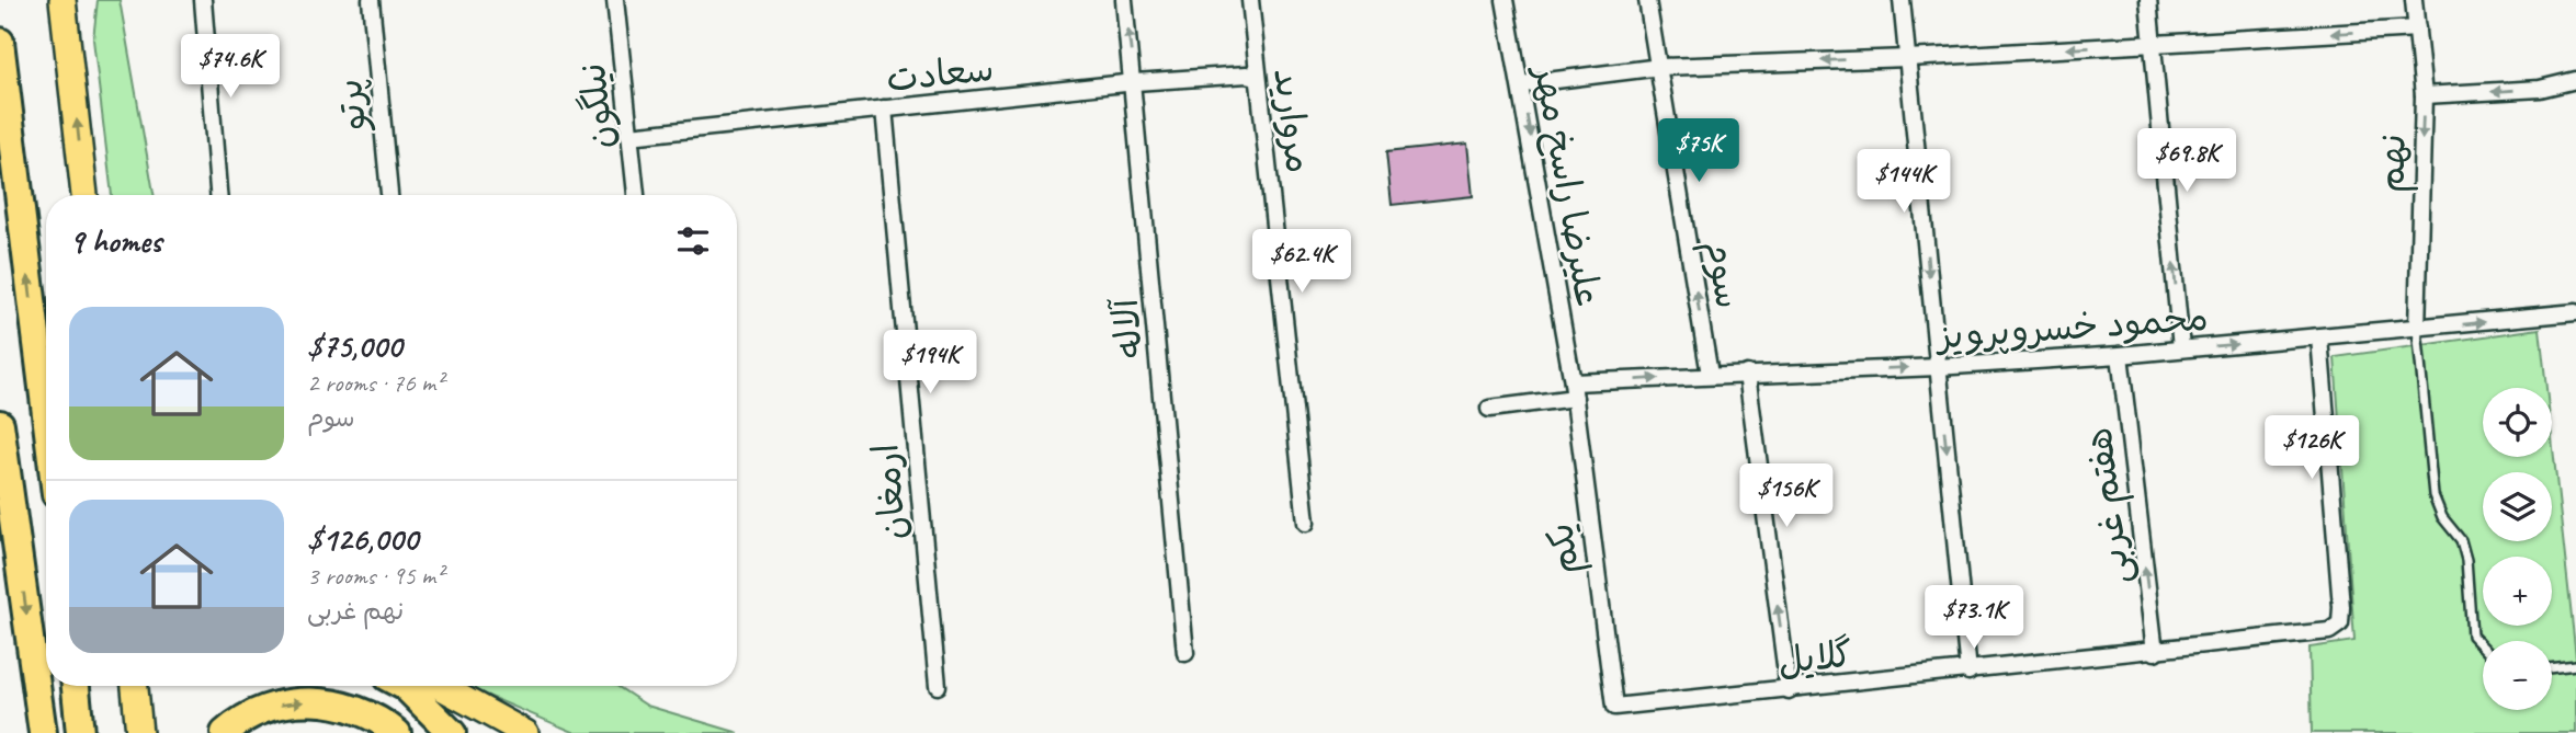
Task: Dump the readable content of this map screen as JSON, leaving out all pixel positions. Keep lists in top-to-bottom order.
{
  "streets": {
    "street": [
      "سعادت",
      "پرتو",
      "نیلگون",
      "مروارید",
      "نهم",
      "علیرضا راسخ مهر",
      "سوم",
      "محمود خسروپرویز",
      "آلاله",
      "ارمغان",
      "هفتم غربی",
      "یکم",
      "گلایل"
    ]
  },
  "crossings": [
    ["سعادت", "نیلگون"],
    ["سعادت", "مروارید"],
    ["سعادت", "آلاله"],
    ["سعادت", "ارمغان"],
    ["نهم", "محمود خسروپرویز"],
    ["علیرضا راسخ مهر", "محمود خسروپرویز"],
    ["علیرضا راسخ مهر", "یکم"],
    ["سوم", "محمود خسروپرویز"],
    ["محمود خسروپرویز", "هفتم غربی"],
    ["محمود خسروپرویز", "یکم"],
    ["محمود خسروپرویز", "گلایل"],
    ["هفتم غربی", "گلایل"],
    ["یکم", "گلایل"]
  ],
  "one_way": [
    "نهم",
    "علیرضا راسخ مهر",
    "سوم",
    "محمود خسروپرویز",
    "هفتم غربی"
  ],
  "page": {
    "price": [
      "$74.6K",
      "$75K",
      "$69.8K",
      "$144K",
      "$62.4K",
      "$194K",
      "$126K",
      "$156K",
      "$73.1K"
    ],
    "heading": "9 homes",
    "list": [
      {
        "name": "$75,000",
        "note": "2 rooms · 76 m² · سوم"
      },
      {
        "name": "$126,000",
        "note": "3 rooms · 95 m² · نهم غربی"
      }
    ],
    "map_buttons": ["+", "−"]
  }
}
